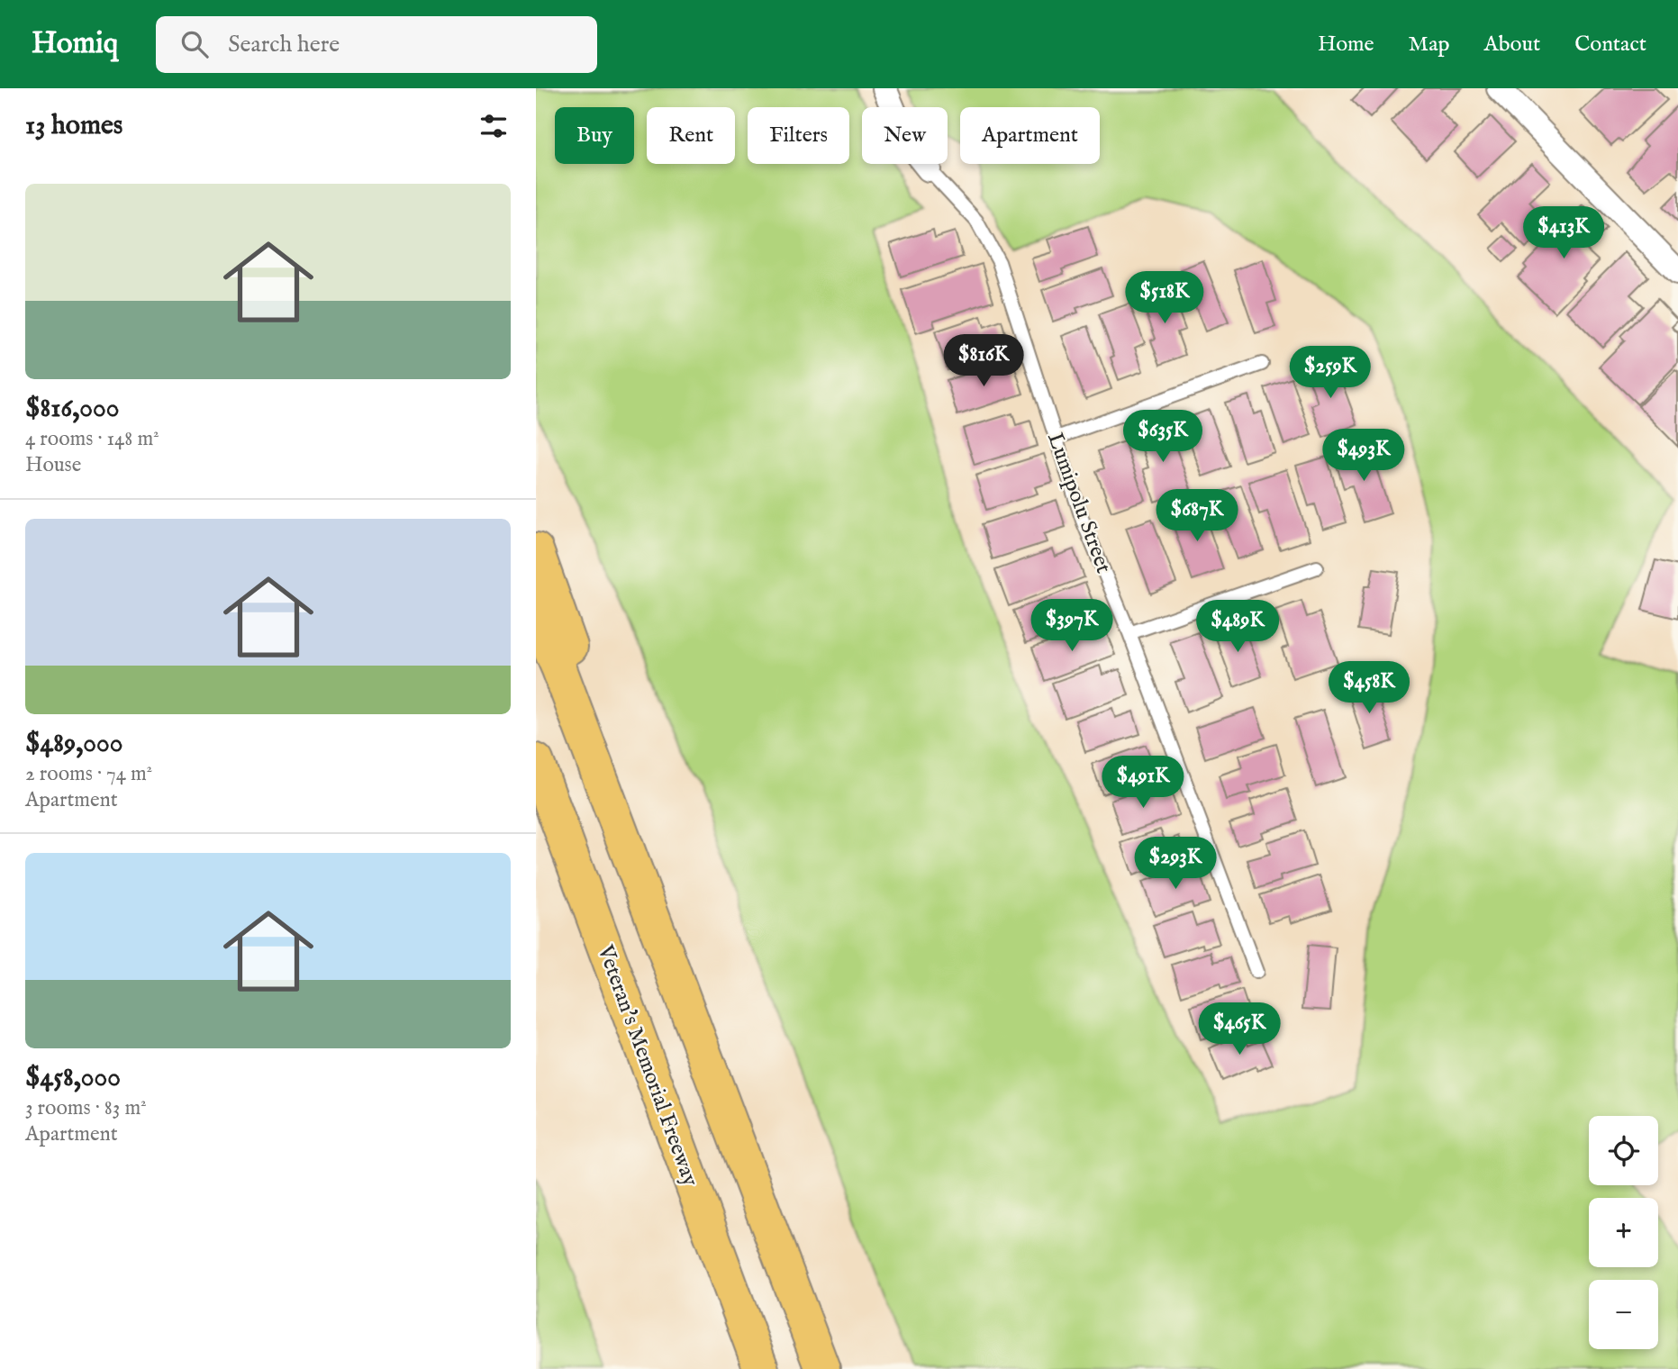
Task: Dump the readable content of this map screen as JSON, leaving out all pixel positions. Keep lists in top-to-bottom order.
{
  "streets": {
    "highway": ["Veteran's Memorial Freeway"],
    "street": ["Lumipolu Street"]
  },
  "page": {
    "header": "Homiq",
    "search": "Search here",
    "nav": [
      "Home",
      "Map",
      "About",
      "Contact"
    ],
    "heading": "13 homes",
    "chip": [
      "Buy",
      "Rent",
      "Filters",
      "New",
      "Apartment"
    ],
    "list": [
      {
        "name": "$816,000",
        "note": "4 rooms · 148 m² · House"
      },
      {
        "name": "$489,000",
        "note": "2 rooms · 74 m² · Apartment"
      },
      {
        "name": "$458,000",
        "note": "3 rooms · 83 m² · Apartment"
      }
    ],
    "price": [
      "$413K",
      "$518K",
      "$816K",
      "$259K",
      "$635K",
      "$493K",
      "$687K",
      "$397K",
      "$489K",
      "$458K",
      "$491K",
      "$293K",
      "$465K"
    ],
    "map_buttons": ["+", "−"]
  }
}
